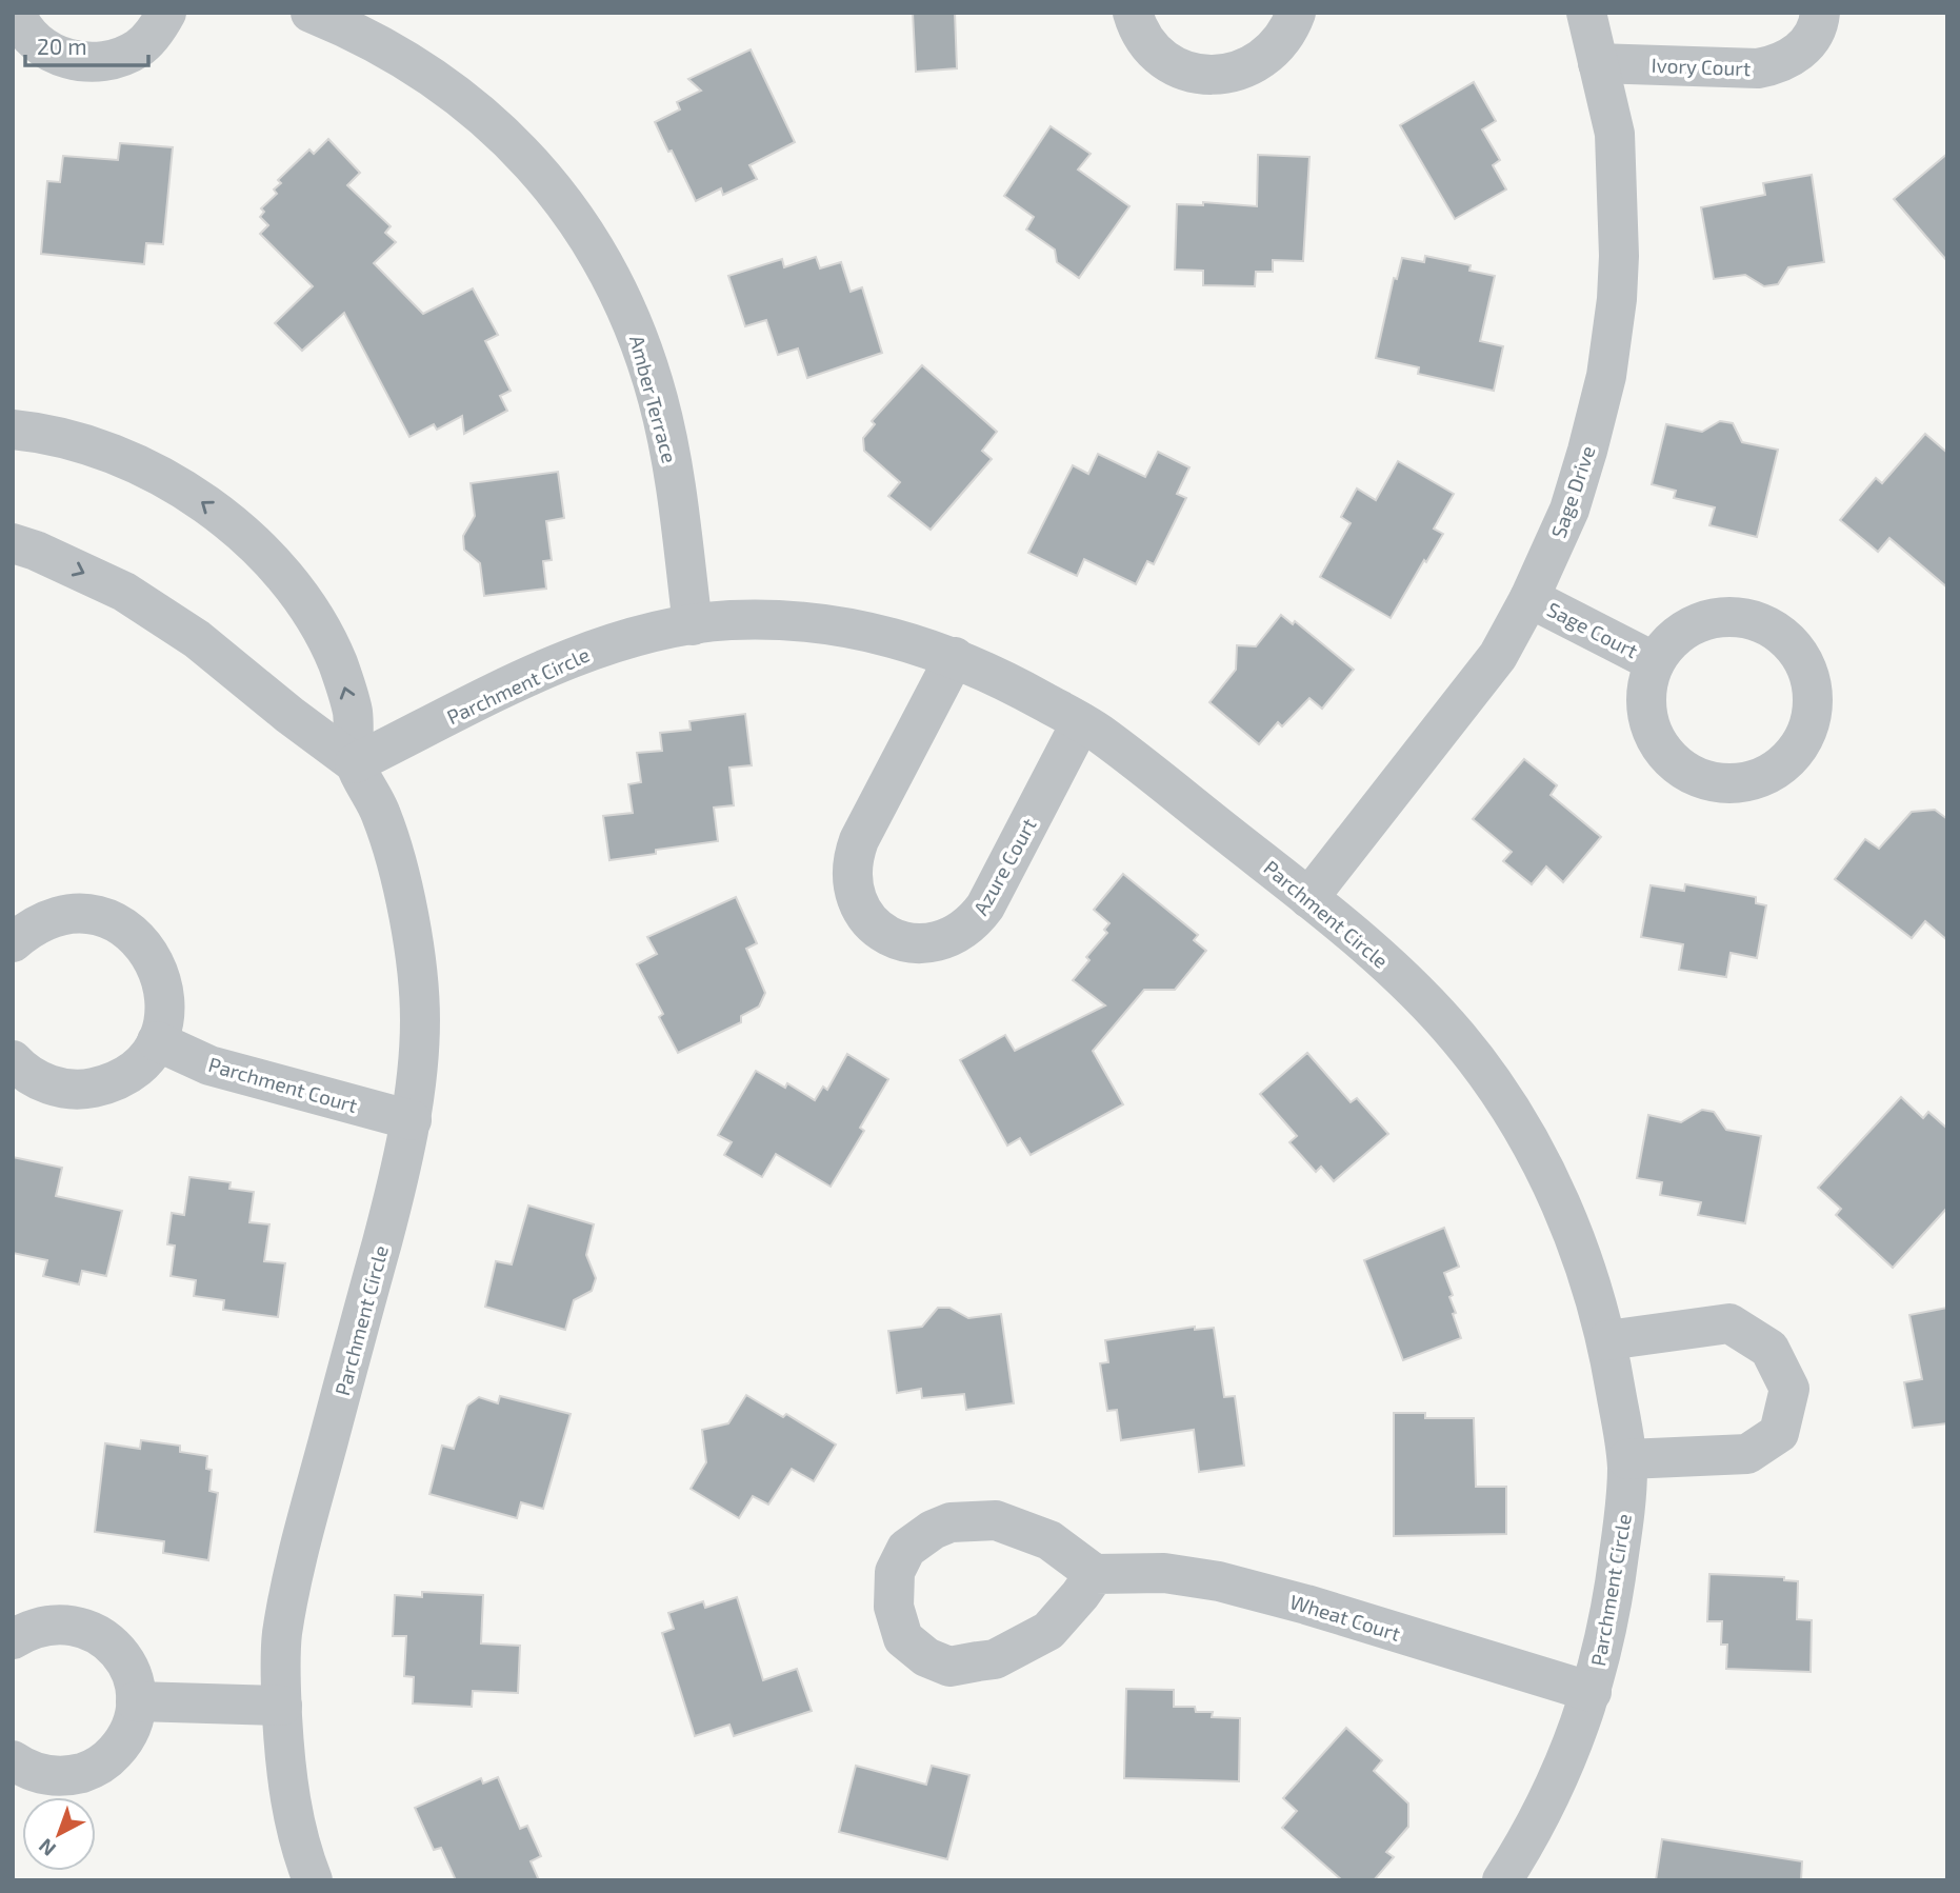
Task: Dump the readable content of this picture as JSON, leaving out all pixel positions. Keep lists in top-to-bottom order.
{
  "streets": {
    "street": [
      "Ivory Court",
      "Amber Terrace",
      "Sage Drive",
      "Sage Court",
      "Parchment Circle",
      "Azure Court",
      "Parchment Court",
      "Wheat Court"
    ]
  },
  "crossings": [
    ["Ivory Court", "Sage Drive"],
    ["Amber Terrace", "Parchment Circle"],
    ["Sage Drive", "Sage Court"],
    ["Sage Drive", "Parchment Circle"],
    ["Parchment Circle", "Azure Court"],
    ["Parchment Circle", "Parchment Court"],
    ["Parchment Circle", "Wheat Court"]
  ],
  "scale_bar": "20 m",
  "north": "bottom left"
}
